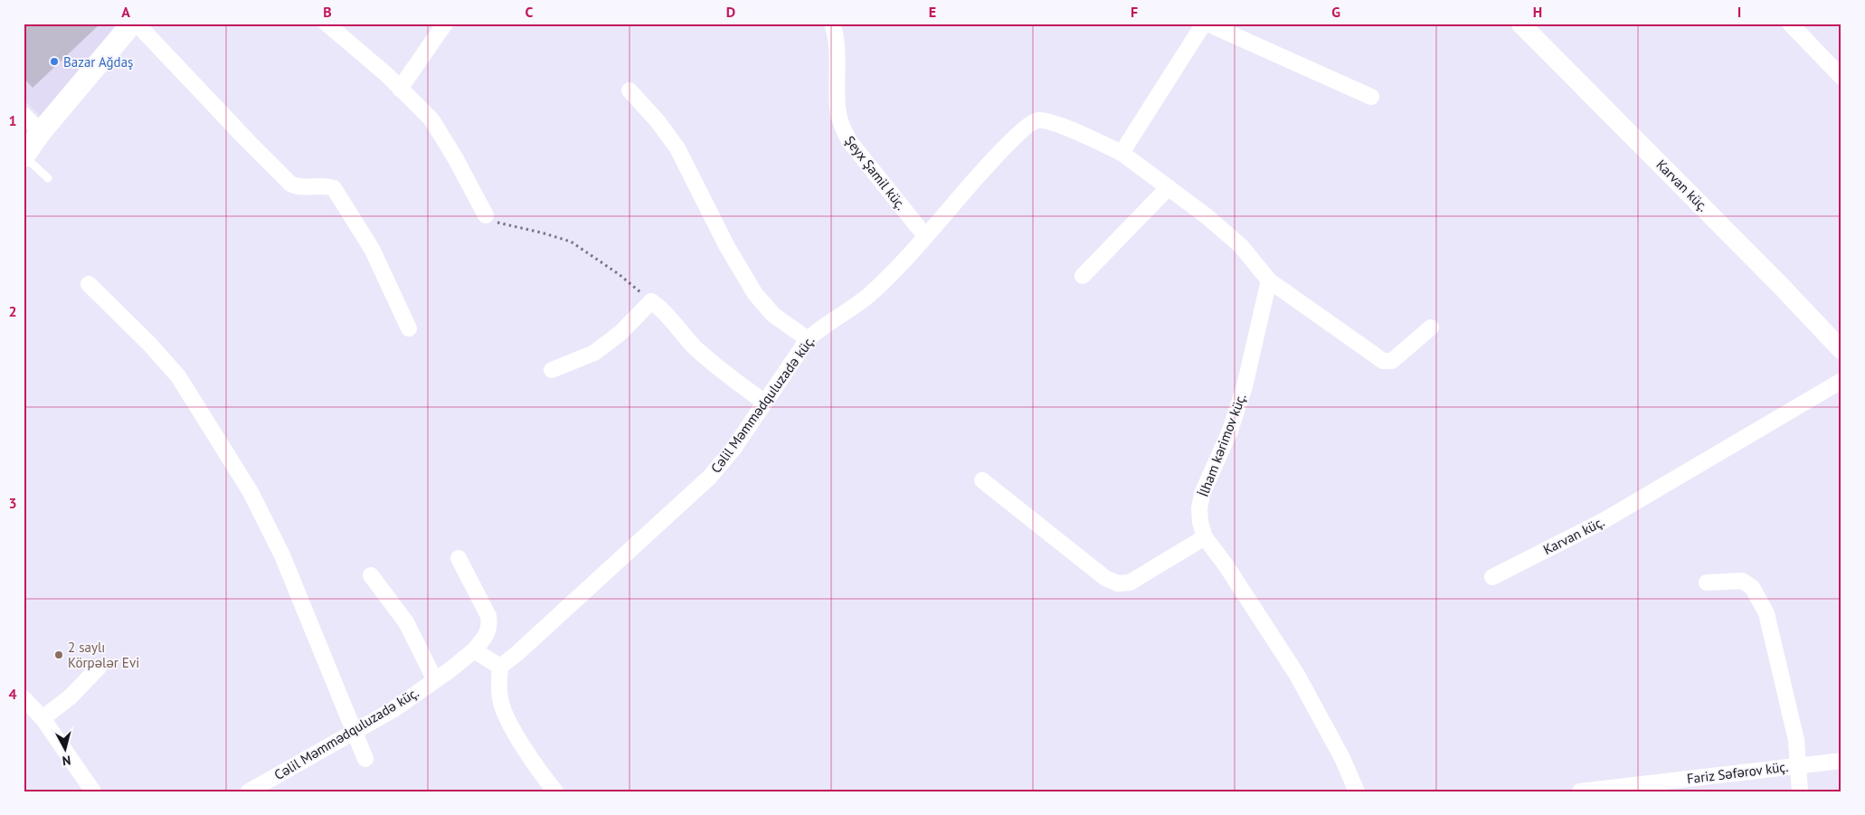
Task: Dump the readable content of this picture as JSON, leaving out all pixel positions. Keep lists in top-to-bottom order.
{
  "streets": {
    "street": [
      "Şeyx Şamil küç.",
      "Karvan küç.",
      "Cəlil Məmmədquluzadə küç.",
      "İlham kərimov küç.",
      "Fariz Səfərov küç."
    ]
  },
  "crossings": [
    ["Şeyx Şamil küç.", "Cəlil Məmmədquluzadə küç."]
  ],
  "places": ["Bazar Ağdaş", "2 saylı Körpələr Evi"],
  "north": "bottom",
  "grid": {
    "columns": [
      "A",
      "B",
      "C",
      "D",
      "E",
      "F",
      "G",
      "H",
      "I"
    ],
    "rows": [
      "1",
      "2",
      "3",
      "4"
    ]
  }
}
